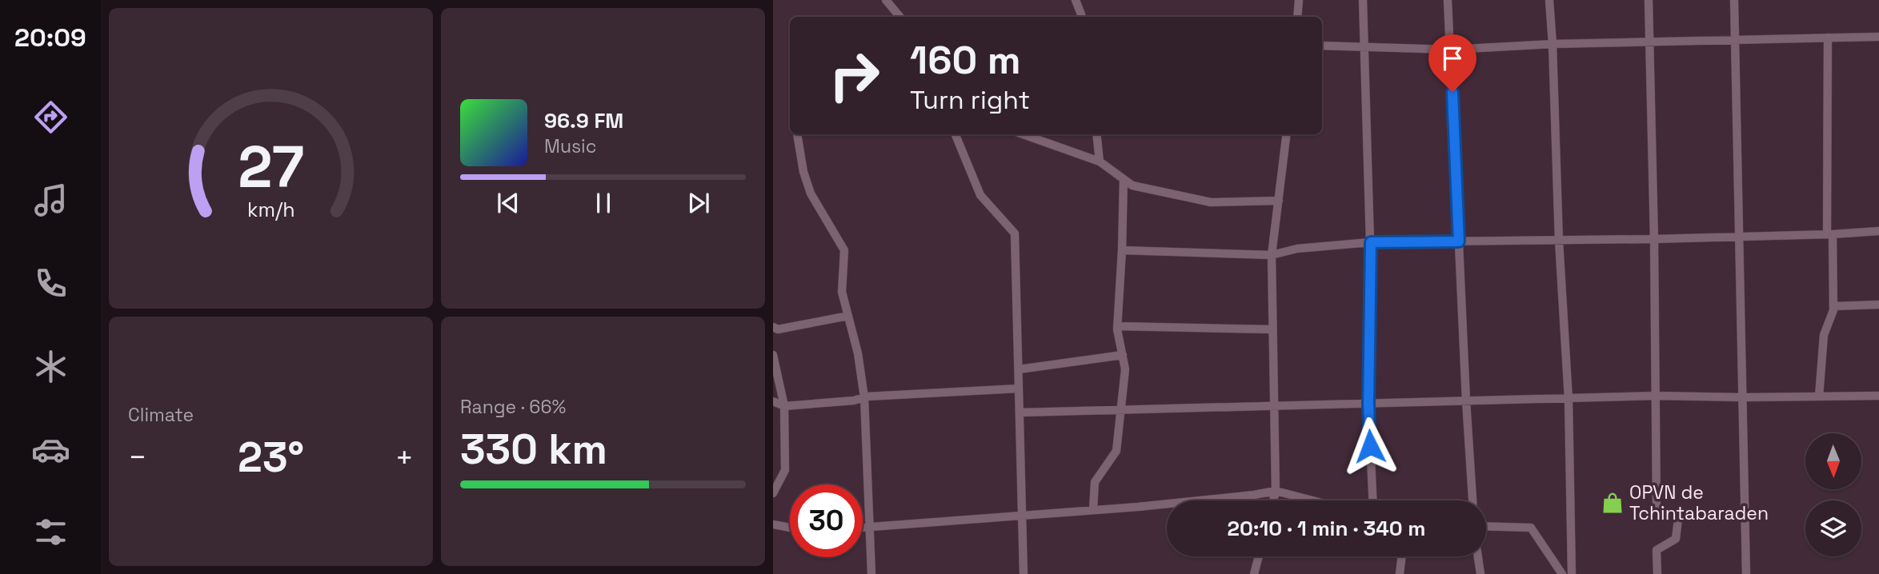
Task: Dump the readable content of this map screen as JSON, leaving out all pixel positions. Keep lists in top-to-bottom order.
{
  "places": {
    "shop": ["OPVN de Tchintabaraden"]
  },
  "north": "bottom",
  "page": {
    "tabs": "20:09",
    "turn": ["160 m", "Turn right"],
    "song": ["96.9 FM", "Music"],
    "tile": [
      "Climate",
      ["Range · 66%", "330 km"]
    ],
    "heat": ["−", "23°", "+"],
    "limit": "30",
    "trip": "20:10 · 1 min · 340 m",
    "gauge": ["27", "km/h"]
  }
}
